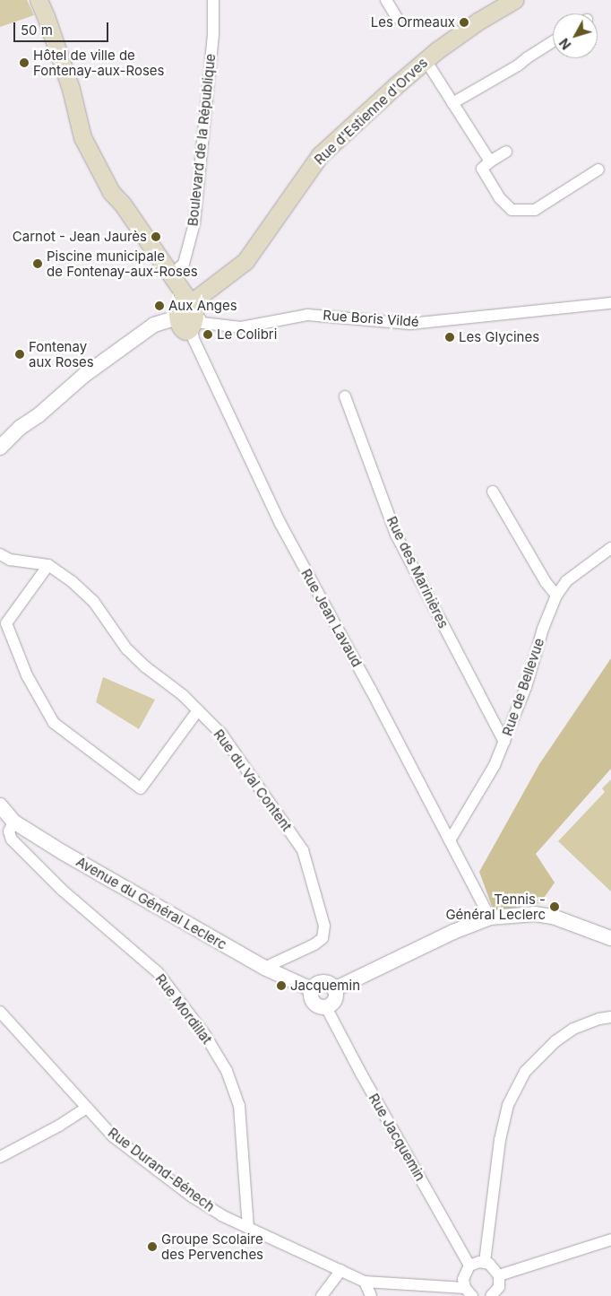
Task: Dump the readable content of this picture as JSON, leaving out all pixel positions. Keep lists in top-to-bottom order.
{
  "streets": {
    "main road": ["Rue d'Estienne d'Orves"],
    "street": [
      "Boulevard de la République",
      "Rue Boris Vildé",
      "Rue des Marinières",
      "Rue Jean Lavaud",
      "Rue de Bellevue",
      "Rue du Val Content",
      "Avenue du Général Leclerc",
      "Rue Mordillat",
      "Rue Jacquemin",
      "Rue Durand-Bénech"
    ]
  },
  "crossings": [
    ["Rue d'Estienne d'Orves", "Rue Jean Lavaud"],
    ["Rue des Marinières", "Rue de Bellevue"],
    ["Rue Jean Lavaud", "Rue de Bellevue"],
    ["Rue du Val Content", "Avenue du Général Leclerc"],
    ["Avenue du Général Leclerc", "Rue Mordillat"],
    ["Avenue du Général Leclerc", "Rue Jacquemin"],
    ["Rue Mordillat", "Rue Durand-Bénech"]
  ],
  "places": [
    "Les Ormeaux",
    "Hôtel de ville de Fontenay-aux-Roses",
    "Carnot - Jean Jaurès",
    "Piscine municipale de Fontenay-aux-Roses",
    "Aux Anges",
    "Le Colibri",
    "Les Glycines",
    "Fontenay aux Roses",
    "Tennis - Général Leclerc",
    "Jacquemin",
    "Groupe Scolaire des Pervenches"
  ],
  "scale_bar": "50 m",
  "north": "bottom left"
}
